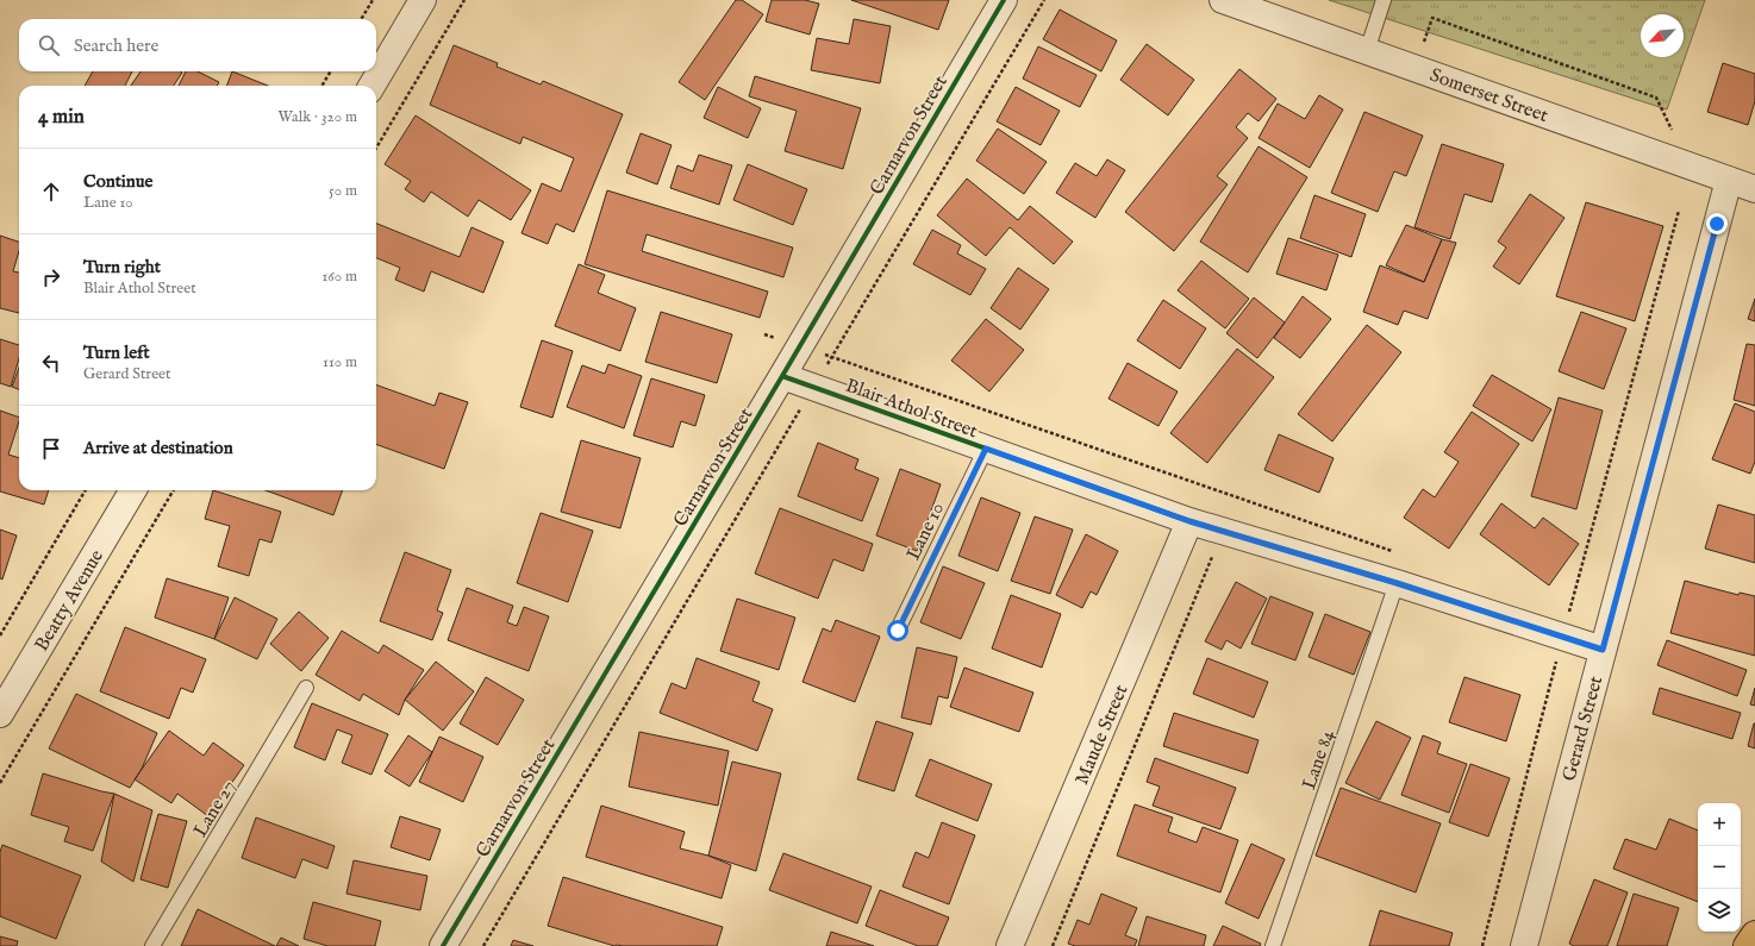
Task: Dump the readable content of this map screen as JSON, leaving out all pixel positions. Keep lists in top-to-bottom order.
{
  "streets": {
    "street": [
      "Somerset Street",
      "Carnarvon Street",
      "Blair Athol Street",
      "Beatty Avenue",
      "Gerard Street",
      "Maude Street"
    ],
    "lane": ["Lane 10", "Lane 84", "Lane 27"]
  },
  "crossings": [
    ["Somerset Street", "Gerard Street"],
    ["Carnarvon Street", "Blair Athol Street"],
    ["Blair Athol Street", "Lane 10"],
    ["Blair Athol Street", "Gerard Street"],
    ["Blair Athol Street", "Maude Street"],
    ["Blair Athol Street", "Lane 84"]
  ],
  "north": "bottom left",
  "page": {
    "search": "Search here",
    "heading": ["4 min", "Walk · 320 m"],
    "list": [
      ["Continue", "Lane 10", "50 m"],
      ["Turn right", "Blair Athol Street", "160 m"],
      ["Turn left", "Gerard Street", "110 m"],
      "Arrive at destination"
    ],
    "map_buttons": ["+", "−"]
  }
}
